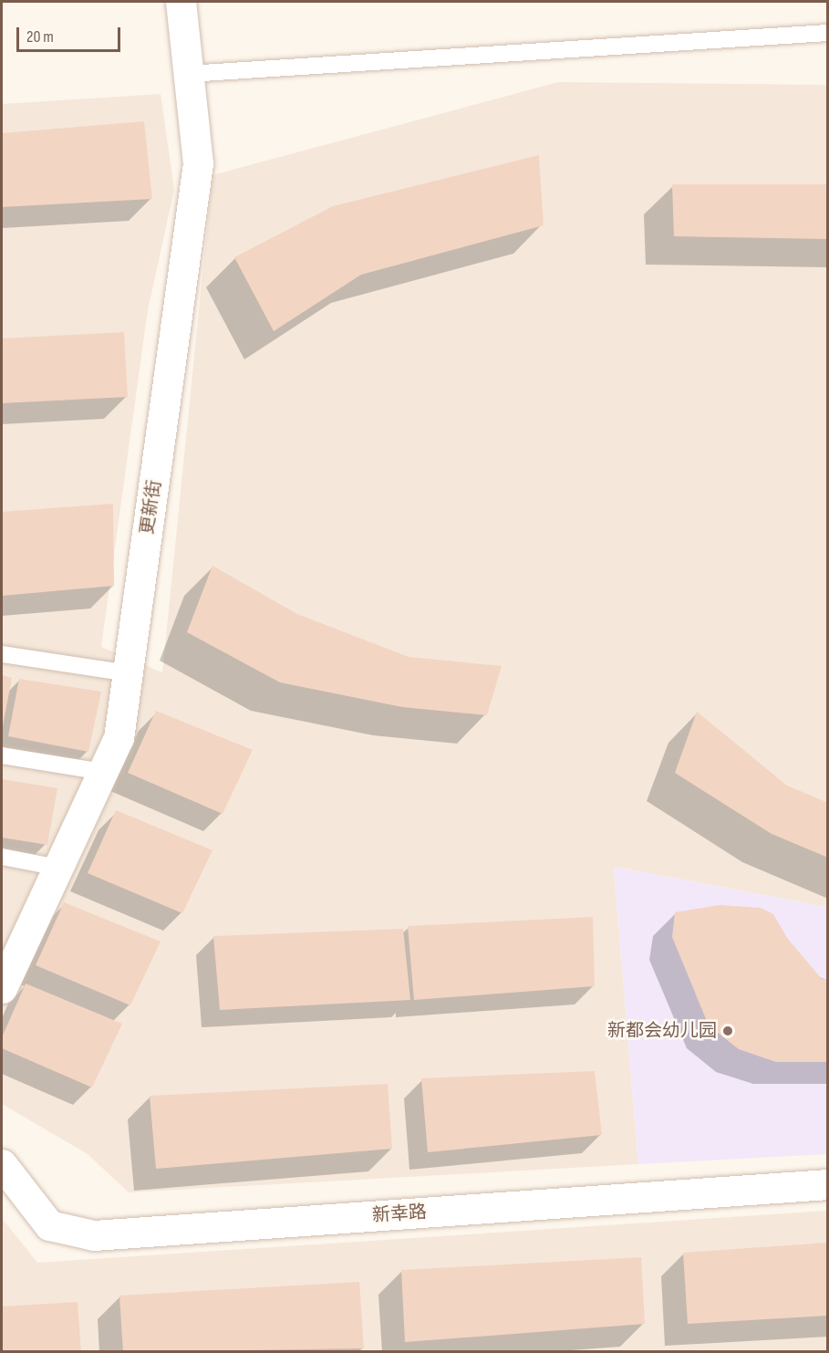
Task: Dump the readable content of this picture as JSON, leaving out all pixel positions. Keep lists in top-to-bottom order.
{
  "streets": {
    "street": ["更新街", "新幸路"]
  },
  "places": ["新都会幼儿园"],
  "scale_bar": "20 m"
}
